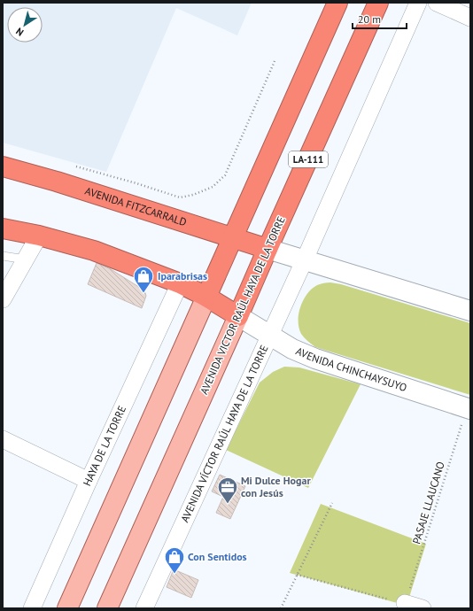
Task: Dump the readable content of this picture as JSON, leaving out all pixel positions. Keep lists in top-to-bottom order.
{
  "streets": {
    "highway": ["LA-111", "AVENIDA FITZCARRALD", "AVENIDA VICTOR RAÚL HAYA DE LA TORRE"],
    "street": ["AVENIDA CHINCHAYSUYO", "AVENIDA VÍCTOR RAÚL HAYA DE LA TORRE", "HAYA DE LA TORRE"],
    "path": ["PASAJE LLAUCANO"]
  },
  "crossings": [
    ["AVENIDA FITZCARRALD", "AVENIDA VICTOR RAÚL HAYA DE LA TORRE"],
    ["AVENIDA VICTOR RAÚL HAYA DE LA TORRE", "AVENIDA CHINCHAYSUYO"],
    ["AVENIDA CHINCHAYSUYO", "AVENIDA VÍCTOR RAÚL HAYA DE LA TORRE"],
    ["AVENIDA CHINCHAYSUYO", "PASAJE LLAUCANO"]
  ],
  "places": {
    "shop": ["Iparabrisas", "Con Sentidos"],
    "office": ["Mi Dulce Hogar con Jesús"]
  },
  "scale_bar": "20 m",
  "north": "bottom left"
}
